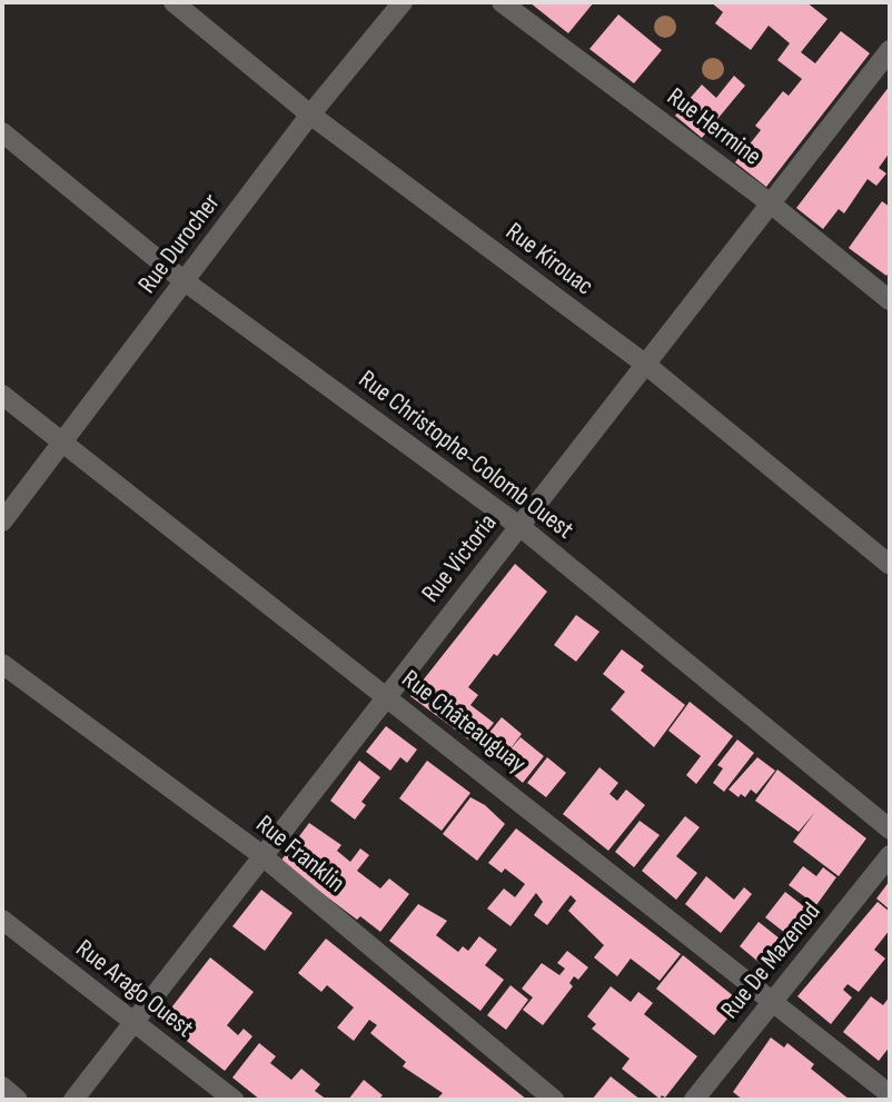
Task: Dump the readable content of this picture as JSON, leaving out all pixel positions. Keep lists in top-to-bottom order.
{
  "streets": {
    "street": [
      "Rue Hermine",
      "Rue Durocher",
      "Rue Kirouac",
      "Rue Christophe-Colomb Ouest",
      "Rue Victoria",
      "Rue Châteauguay",
      "Rue Franklin",
      "Rue De Mazenod",
      "Rue Arago Ouest"
    ]
  },
  "crossings": [
    ["Rue Hermine", "Rue Victoria"],
    ["Rue Durocher", "Rue Kirouac"],
    ["Rue Durocher", "Rue Christophe-Colomb Ouest"],
    ["Rue Durocher", "Rue Châteauguay"],
    ["Rue Kirouac", "Rue Victoria"],
    ["Rue Christophe-Colomb Ouest", "Rue Victoria"],
    ["Rue Victoria", "Rue Châteauguay"],
    ["Rue Victoria", "Rue Franklin"],
    ["Rue Victoria", "Rue Arago Ouest"],
    ["Rue Châteauguay", "Rue De Mazenod"]
  ]
}
